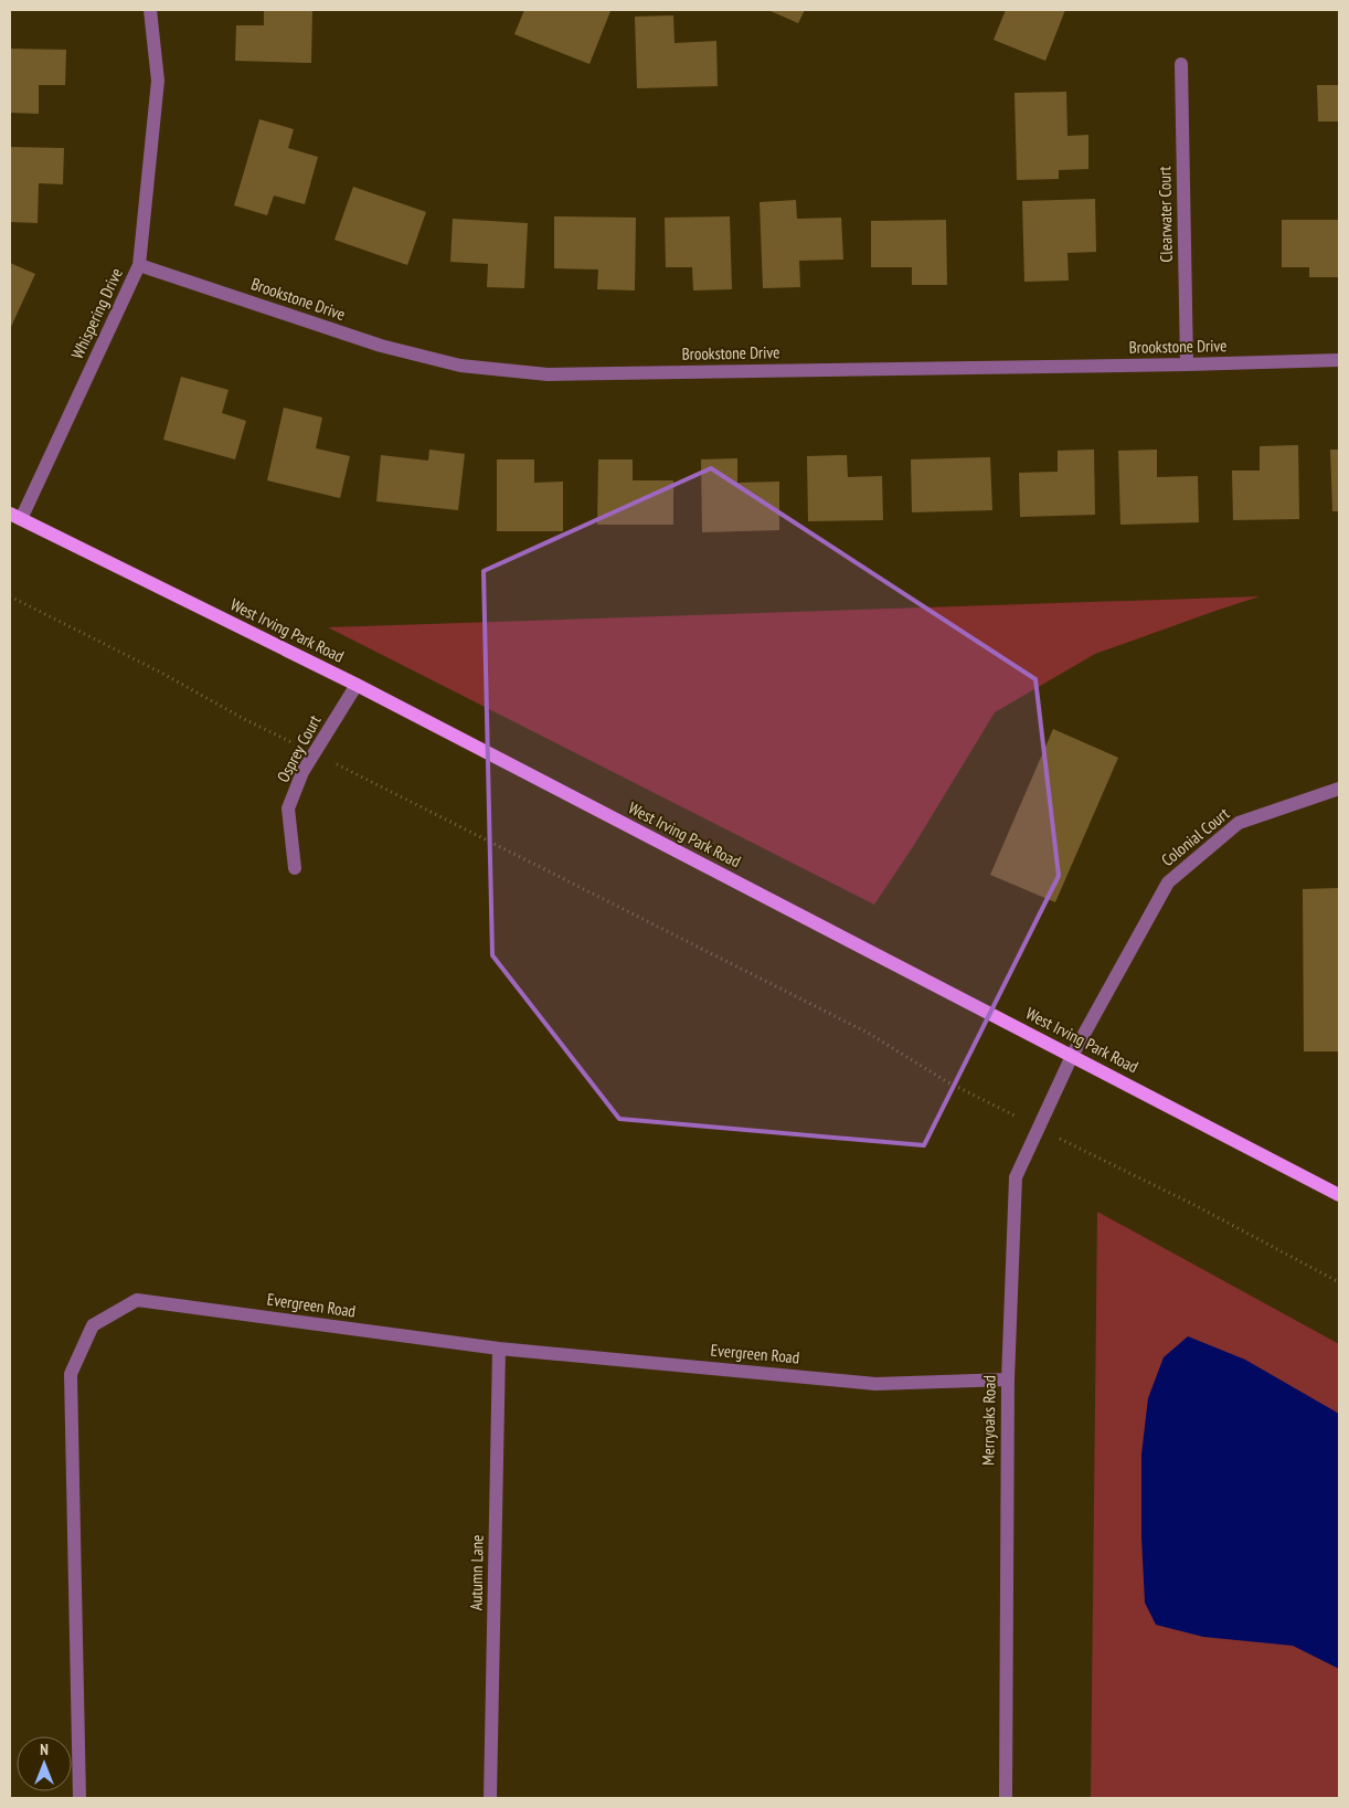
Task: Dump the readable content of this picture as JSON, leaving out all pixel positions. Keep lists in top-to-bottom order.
{
  "streets": {
    "main road": ["West Irving Park Road"],
    "street": [
      "Clearwater Court",
      "Brookstone Drive",
      "Whispering Drive",
      "Osprey Court",
      "Colonial Court",
      "Evergreen Road",
      "Merryoaks Road",
      "Autumn Lane"
    ]
  },
  "crossings": [
    ["Clearwater Court", "Brookstone Drive"],
    ["Brookstone Drive", "Whispering Drive"],
    ["Whispering Drive", "West Irving Park Road"],
    ["West Irving Park Road", "Osprey Court"],
    ["West Irving Park Road", "Colonial Court"],
    ["West Irving Park Road", "Merryoaks Road"],
    ["Colonial Court", "Merryoaks Road"],
    ["Evergreen Road", "Merryoaks Road"],
    ["Evergreen Road", "Autumn Lane"]
  ],
  "north": "top"
}
